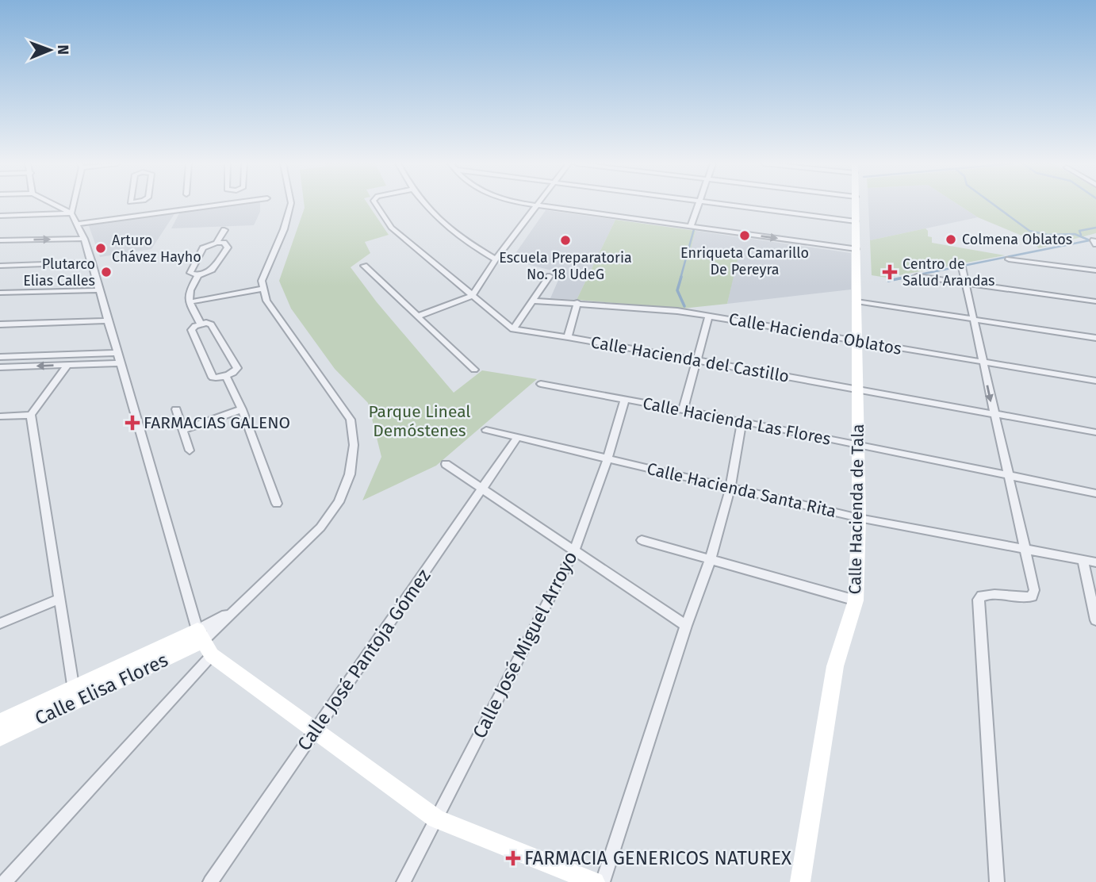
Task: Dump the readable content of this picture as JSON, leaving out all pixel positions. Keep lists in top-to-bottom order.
{
  "streets": {
    "street": [
      "Calle Hacienda Oblatos",
      "Calle Hacienda del Castillo",
      "Calle Hacienda Las Flores",
      "Calle Hacienda Santa Rita",
      "Calle Hacienda de Tala",
      "Calle José Miguel Arroyo",
      "Calle José Pantoja Gómez",
      "Calle Elisa Flores"
    ]
  },
  "crossings": [
    ["Calle Hacienda Oblatos", "Calle Hacienda de Tala"],
    ["Calle Hacienda del Castillo", "Calle Hacienda de Tala"],
    ["Calle Hacienda Las Flores", "Calle Hacienda de Tala"],
    ["Calle Hacienda Las Flores", "Calle José Miguel Arroyo"],
    ["Calle Hacienda Santa Rita", "Calle Hacienda de Tala"],
    ["Calle Hacienda Santa Rita", "Calle José Miguel Arroyo"],
    ["Calle Hacienda Santa Rita", "Calle José Pantoja Gómez"]
  ],
  "parks": ["Parque Lineal Demóstenes"],
  "places": {
    "other": [
      "Enriqueta Camarillo De Pereyra",
      "Colmena Oblatos",
      "Escuela Preparatoria No. 18 UdeG",
      "Arturo Chávez Hayho",
      "Plutarco Elias Calles"
    ],
    "health": ["Centro de Salud Arandas", "FARMACIAS GALENO", "FARMACIA GENERICOS NATUREX"]
  },
  "north": "right"
}
